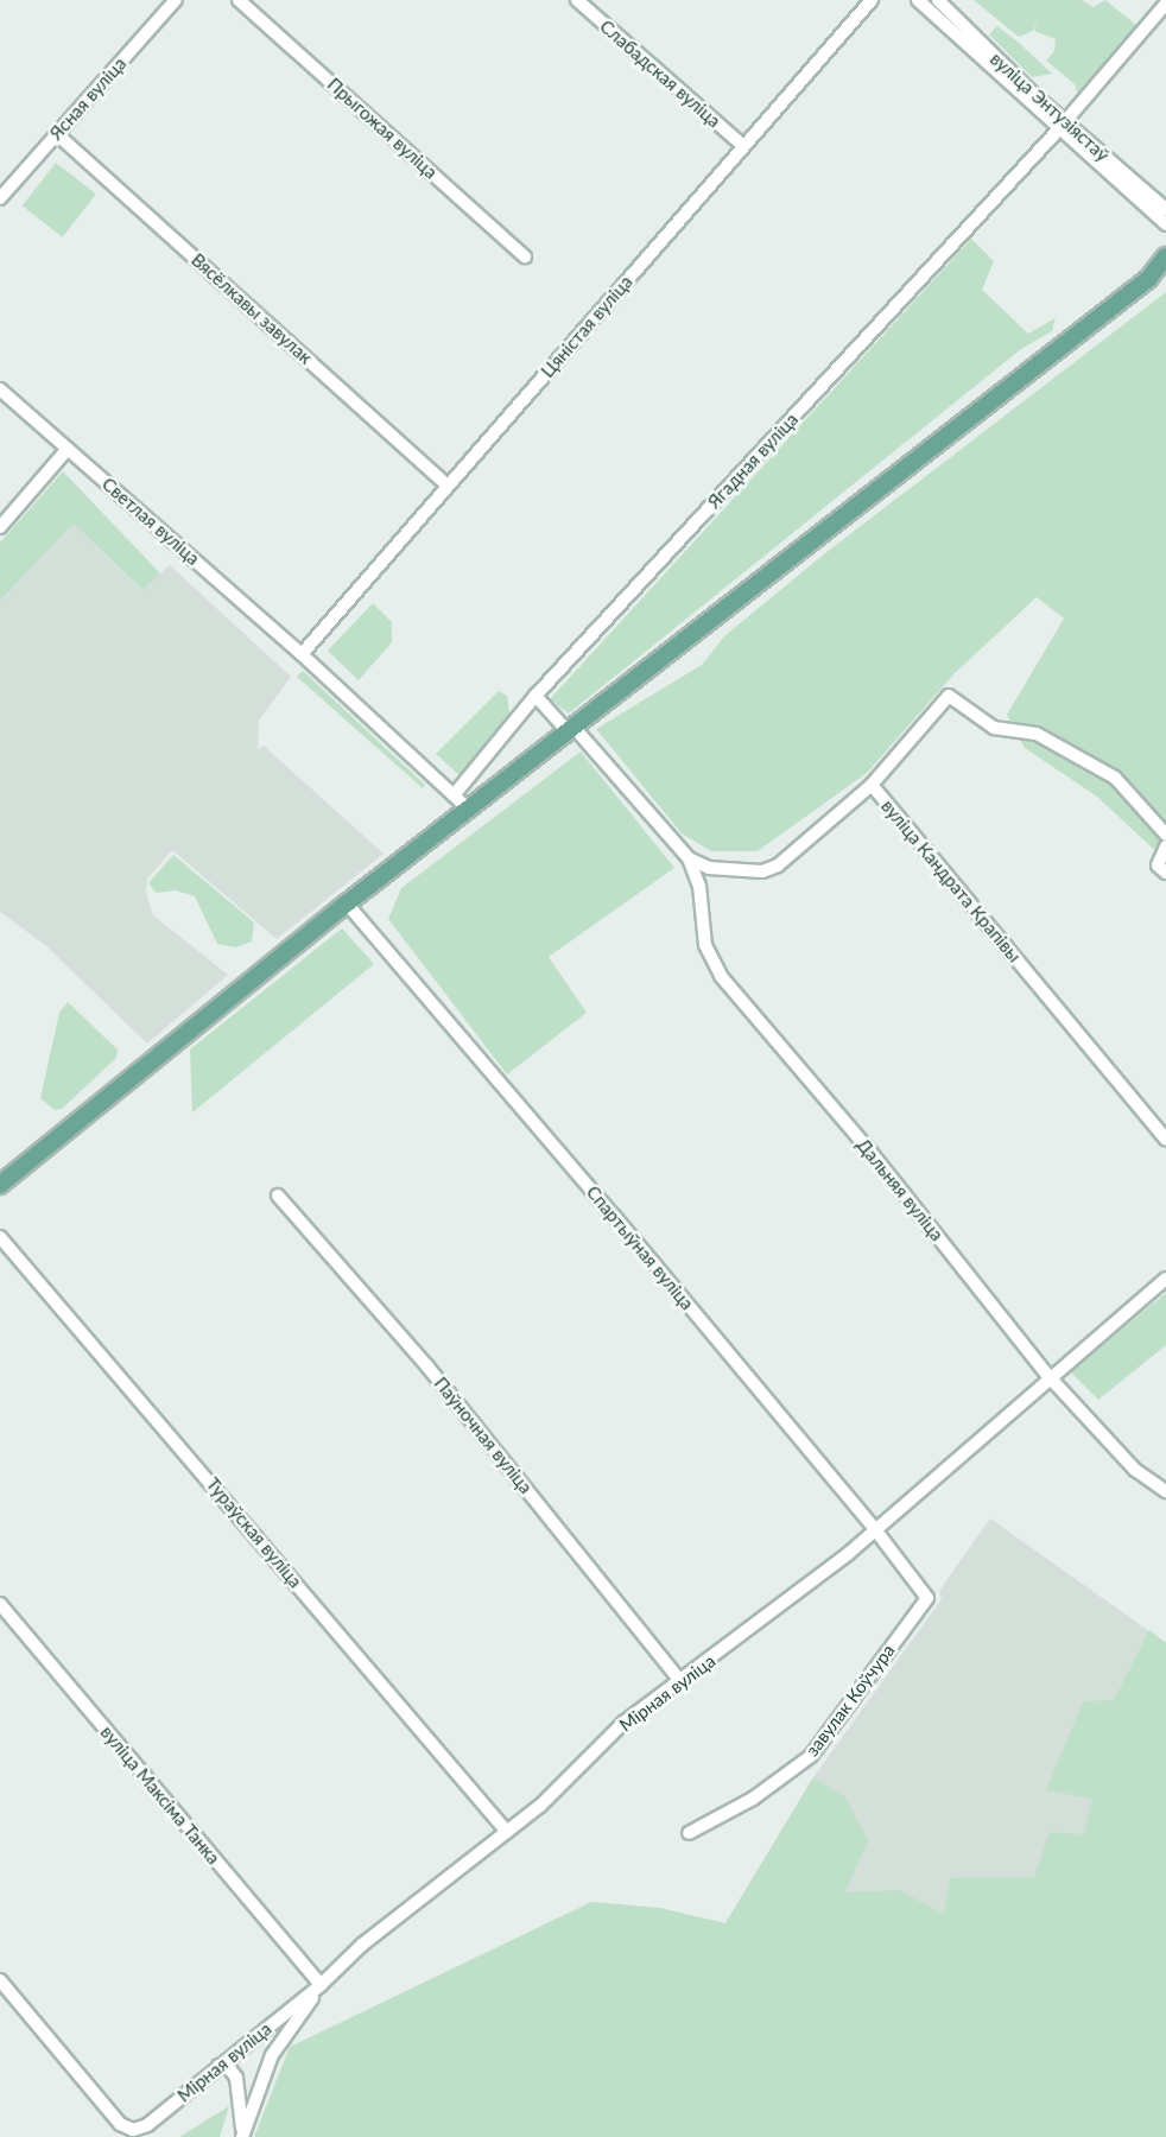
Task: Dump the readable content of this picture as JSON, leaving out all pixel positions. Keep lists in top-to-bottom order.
{
  "streets": {
    "street": [
      "Слабадская вуліца",
      "Ясная вуліца",
      "вуліца Энтузіястаў",
      "Прыгожая вуліца",
      "Вясёлкавы завулак",
      "Цяністая вуліца",
      "Ягадная вуліца",
      "Светлая вуліца",
      "вуліца Кандрата Крапівы",
      "Дальняя вуліца",
      "Спартыўная вуліца",
      "Паўночная вуліца",
      "Тураўская вуліца",
      "Мірная вуліца",
      "завулак Коўчура",
      "вуліца Максіма Танка"
    ]
  },
  "crossings": [
    ["Слабадская вуліца", "Цяністая вуліца"],
    ["Ясная вуліца", "Вясёлкавы завулак"],
    ["вуліца Энтузіястаў", "Ягадная вуліца"],
    ["Вясёлкавы завулак", "Цяністая вуліца"],
    ["Цяністая вуліца", "Светлая вуліца"],
    ["Ягадная вуліца", "Светлая вуліца"],
    ["Дальняя вуліца", "Мірная вуліца"],
    ["Спартыўная вуліца", "Мірная вуліца"],
    ["Спартыўная вуліца", "завулак Коўчура"],
    ["Паўночная вуліца", "Мірная вуліца"],
    ["Тураўская вуліца", "Мірная вуліца"],
    ["Мірная вуліца", "вуліца Максіма Танка"]
  ]
}
